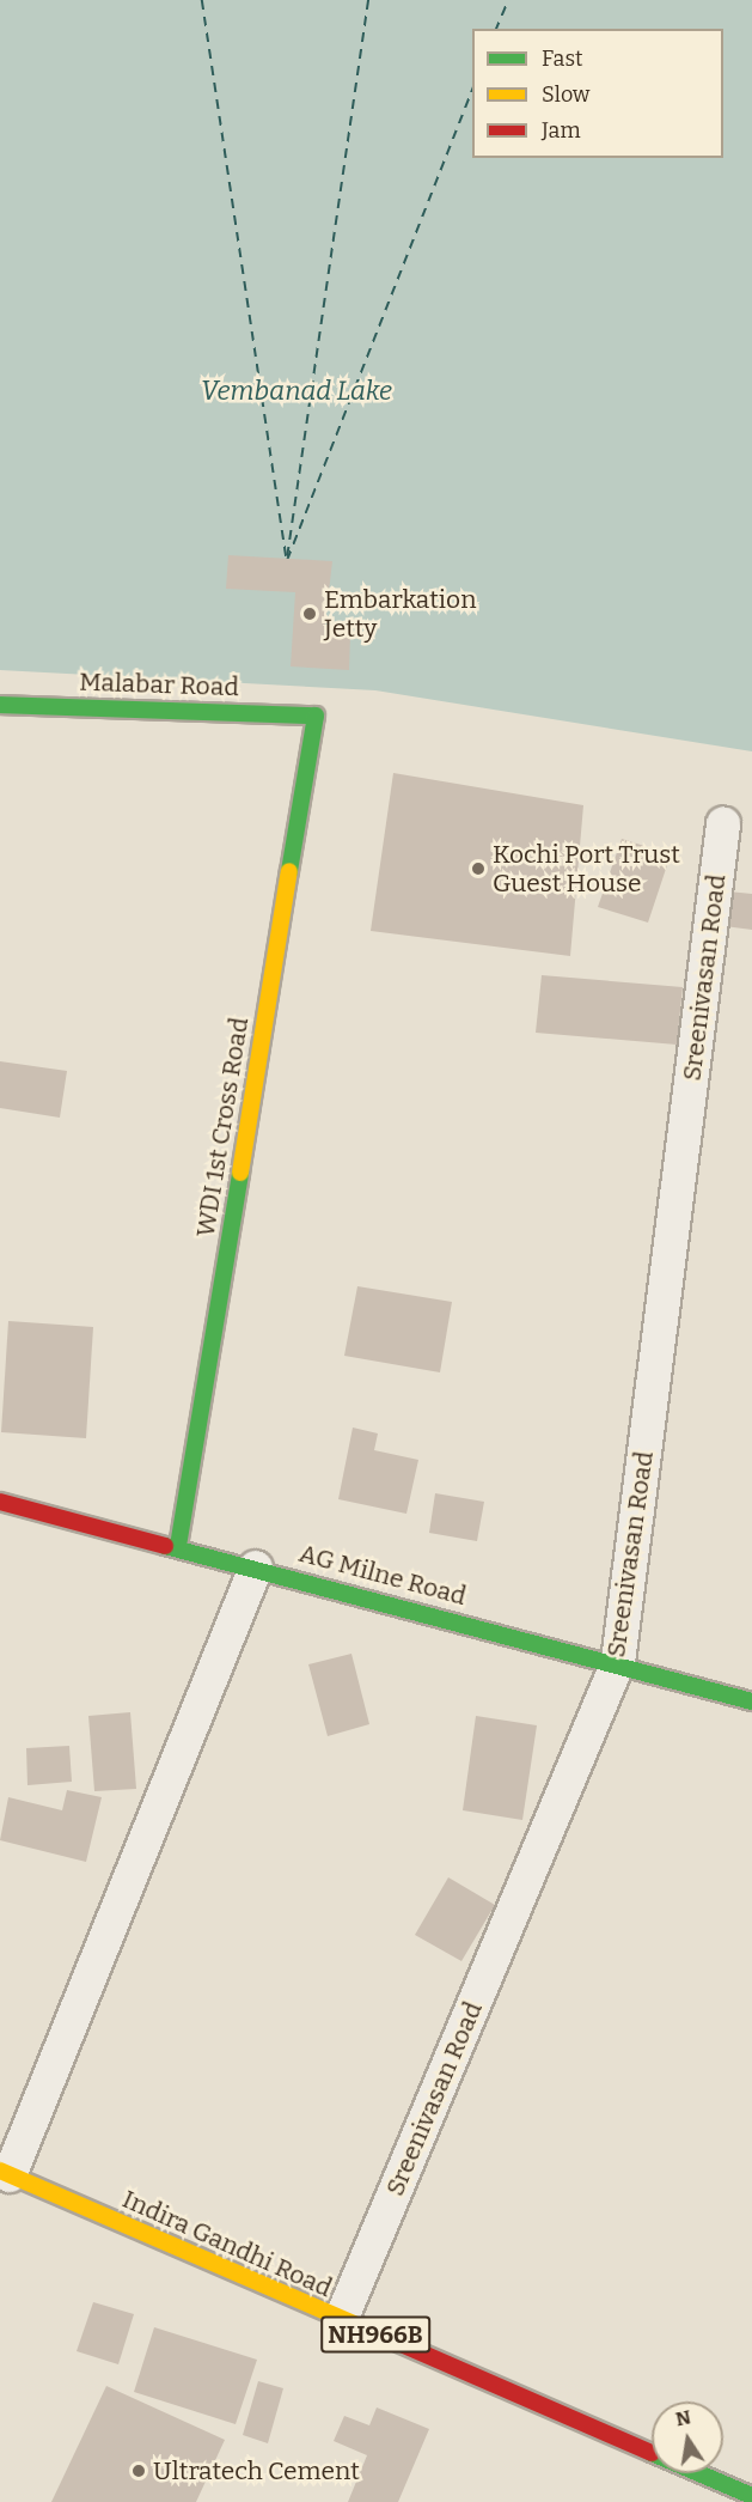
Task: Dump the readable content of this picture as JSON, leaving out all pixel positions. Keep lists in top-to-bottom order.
{
  "streets": {
    "main road": [
      "Malabar Road",
      "WDI 1st Cross Road",
      "AG Milne Road",
      "Indira Gandhi Road",
      "NH966B"
    ],
    "street": ["Sreenivasan Road"]
  },
  "crossings": [
    ["Malabar Road", "WDI 1st Cross Road"],
    ["Sreenivasan Road", "AG Milne Road"],
    ["Sreenivasan Road", "Indira Gandhi Road"],
    ["WDI 1st Cross Road", "AG Milne Road"]
  ],
  "water": ["Vembanad Lake"],
  "places": ["Embarkation Jetty", "Kochi Port Trust Guest House", "Ultratech Cement"],
  "legend": ["Fast", "Slow", "Jam"],
  "north": "top"
}
